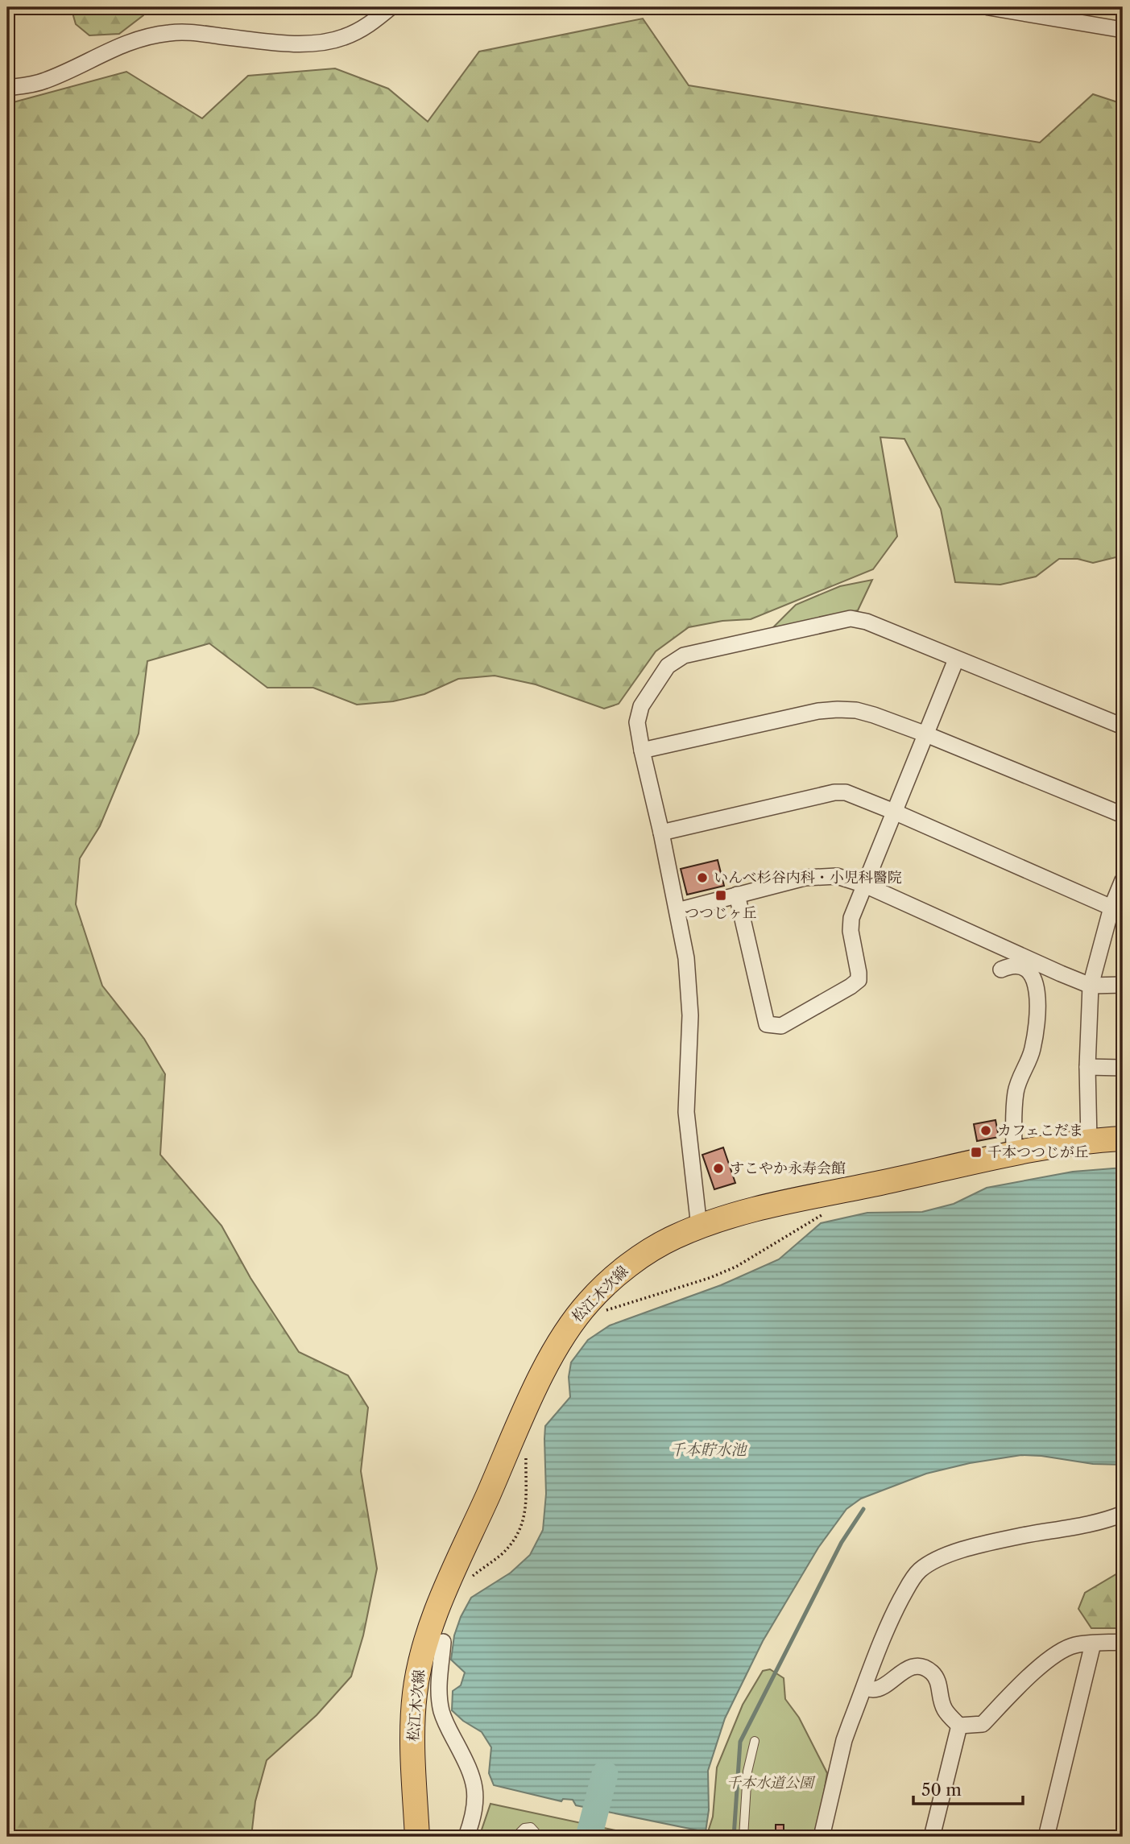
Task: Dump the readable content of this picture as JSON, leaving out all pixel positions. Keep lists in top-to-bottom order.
{
  "streets": {
    "main road": ["松江木次線"]
  },
  "water": ["千本貯水池"],
  "parks": ["千本水道公園"],
  "places": {
    "other": ["いんべ杉谷内科・小児科醫院", "カフェこだま", "すこやか永寿会館"],
    "transit": ["つつじヶ丘", "千本つつじが丘"]
  },
  "scale_bar": "50 m"
}
